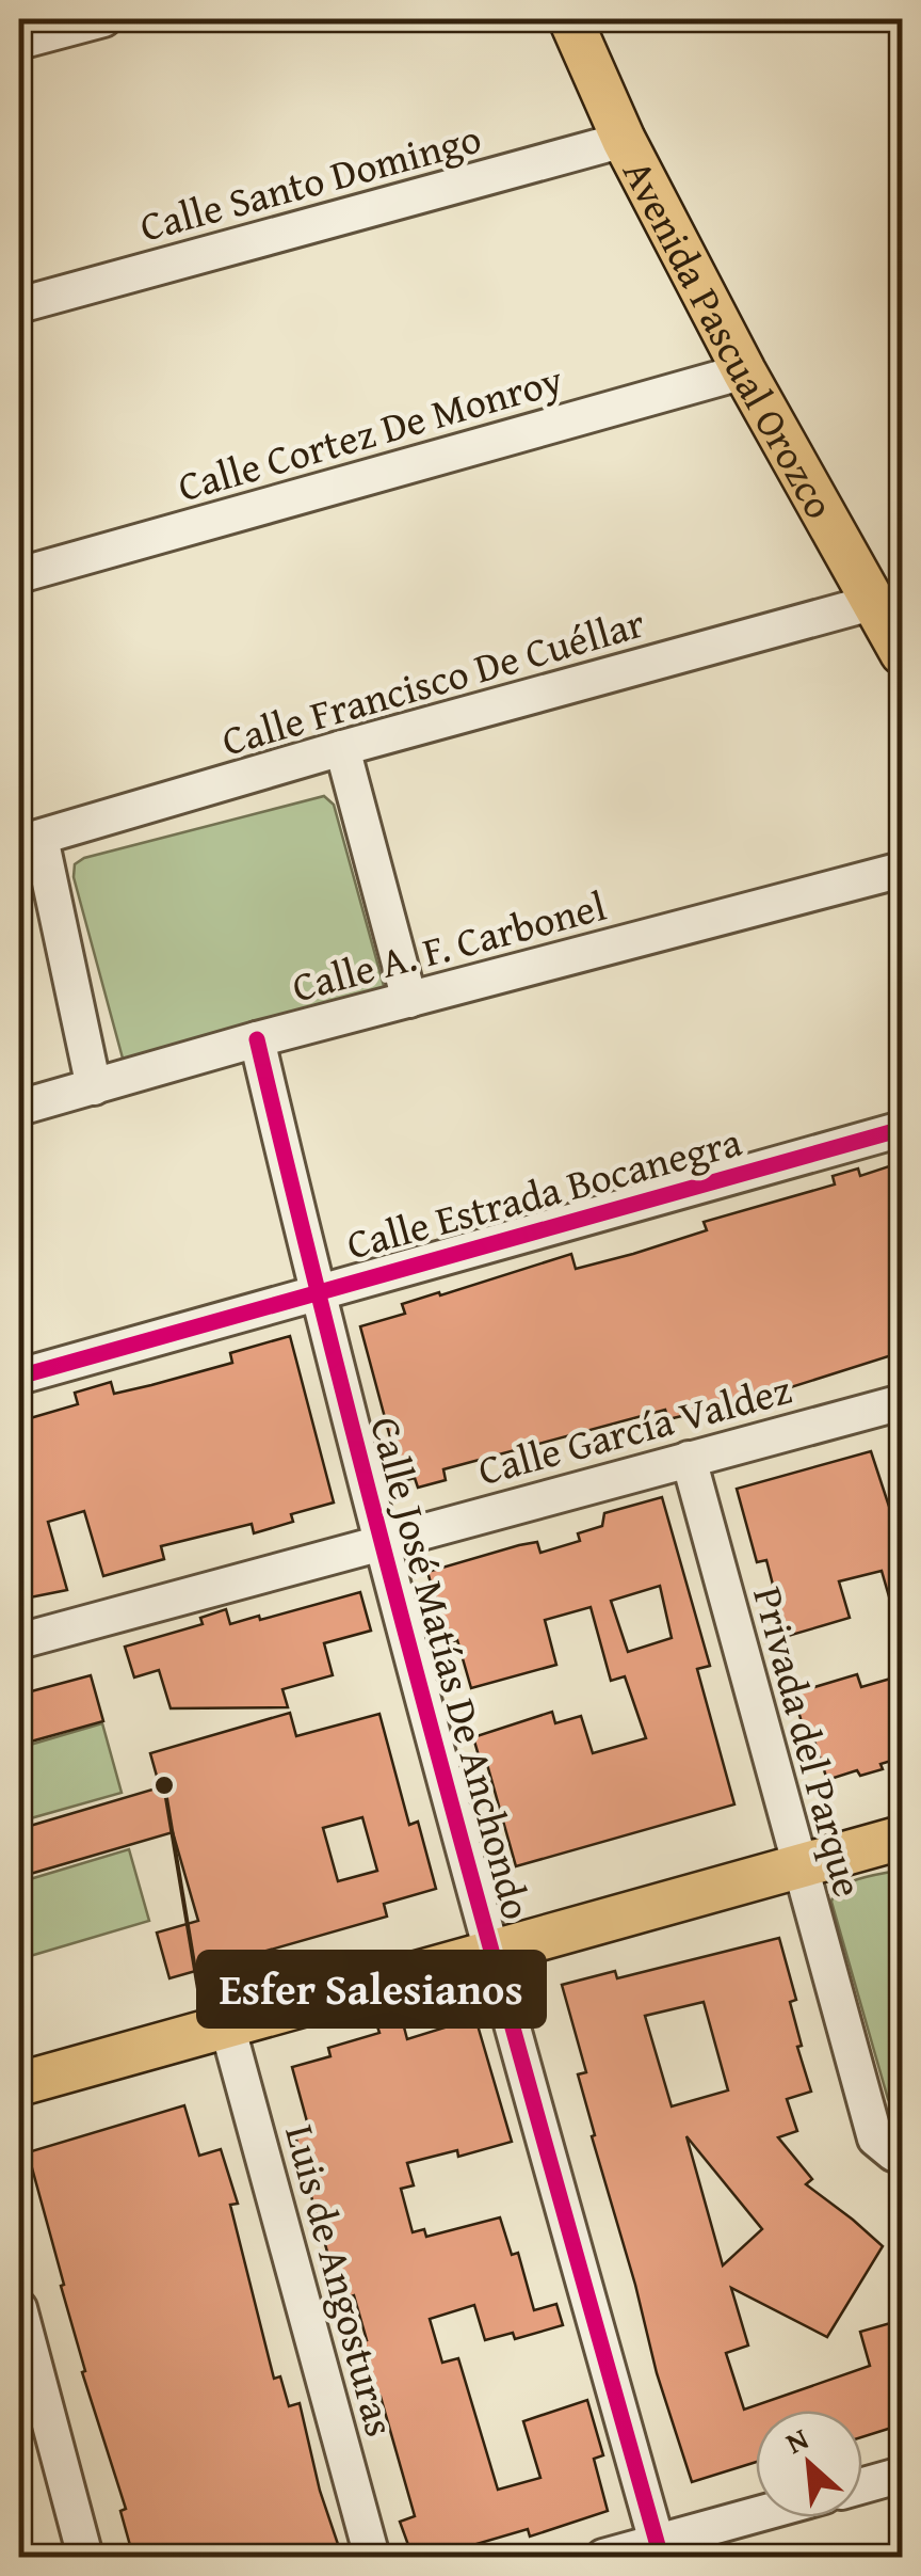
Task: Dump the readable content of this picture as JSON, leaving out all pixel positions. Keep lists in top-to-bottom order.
{
  "streets": {
    "main road": ["Avenida Pascual Orozco"],
    "street": [
      "Calle Santo Domingo",
      "Calle Cortez De Monroy",
      "Calle Francisco De Cuéllar",
      "Calle A. F. Carbonel",
      "Calle Estrada Bocanegra",
      "Calle García Valdez",
      "Calle José Matías De Anchondo",
      "Privada del Parque",
      "Luis de Angosturas"
    ]
  },
  "crossings": [
    ["Calle Santo Domingo", "Avenida Pascual Orozco"],
    ["Avenida Pascual Orozco", "Calle Cortez De Monroy"],
    ["Avenida Pascual Orozco", "Calle Francisco De Cuéllar"],
    ["Calle A. F. Carbonel", "Calle José Matías De Anchondo"],
    ["Calle Estrada Bocanegra", "Calle José Matías De Anchondo"],
    ["Calle García Valdez", "Calle José Matías De Anchondo"],
    ["Calle García Valdez", "Privada del Parque"]
  ],
  "places": ["Esfer Salesianos"],
  "north": "top left"
}
